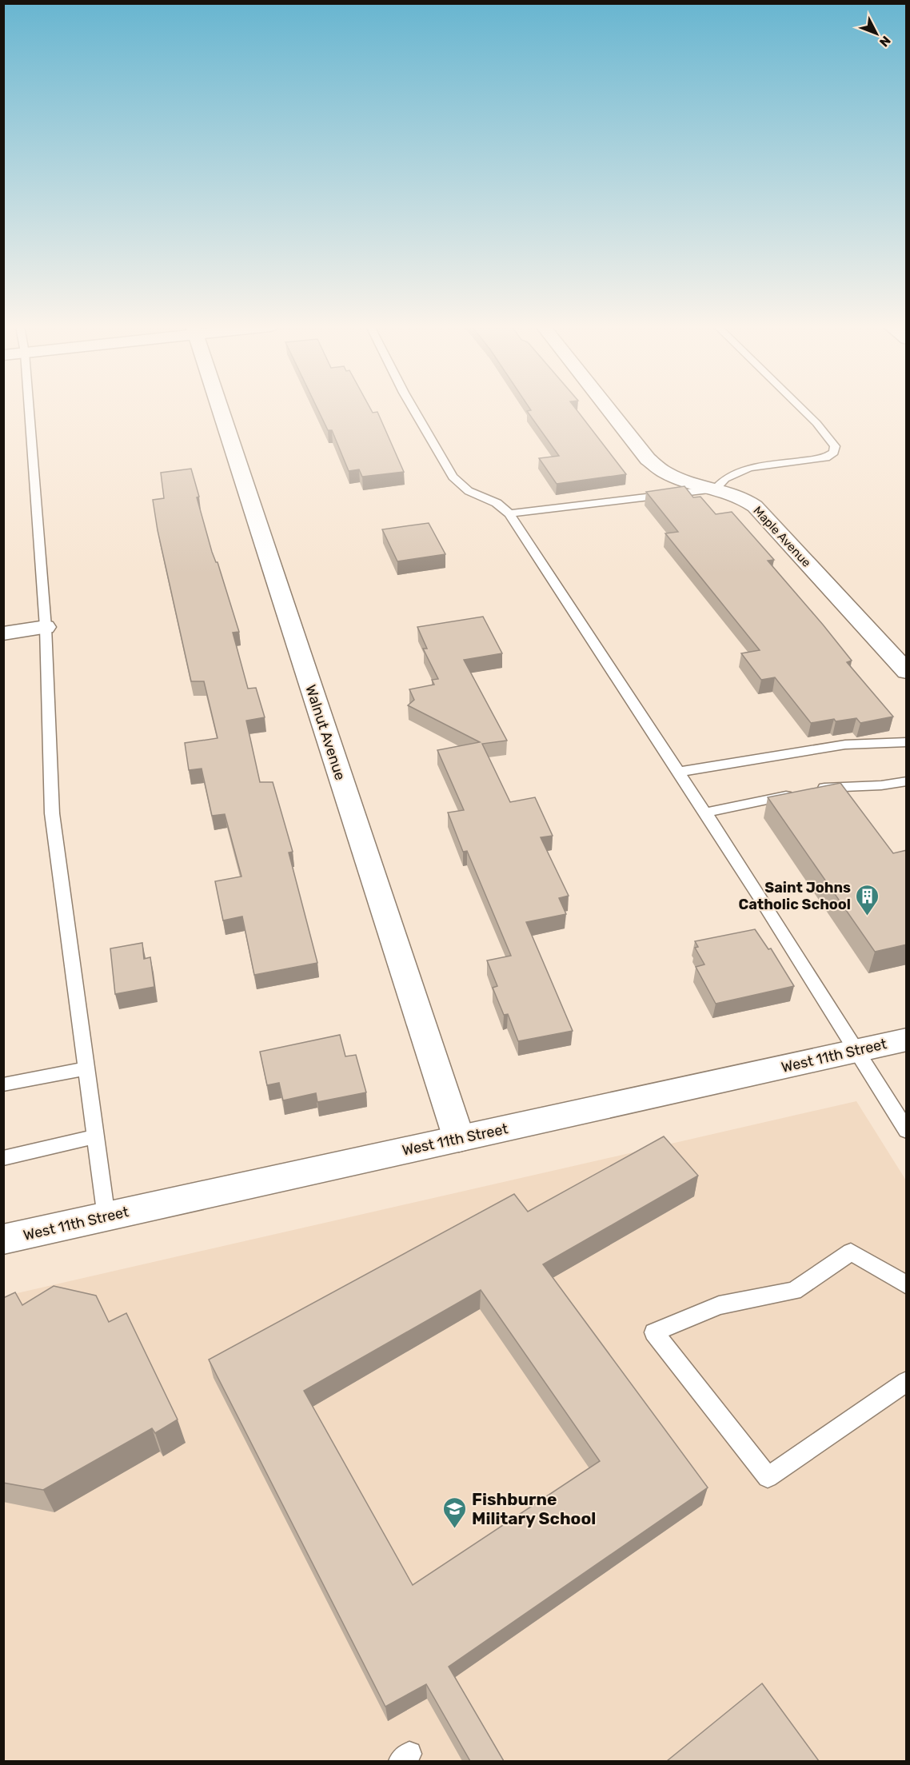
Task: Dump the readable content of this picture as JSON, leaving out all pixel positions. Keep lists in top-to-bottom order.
{
  "streets": {
    "street": ["Maple Avenue", "Walnut Avenue", "West 11th Street"]
  },
  "crossings": [
    ["Walnut Avenue", "West 11th Street"]
  ],
  "places": {
    "building": ["Saint Johns Catholic School"],
    "school or university": ["Fishburne Military School"]
  },
  "north": "bottom right"
}
